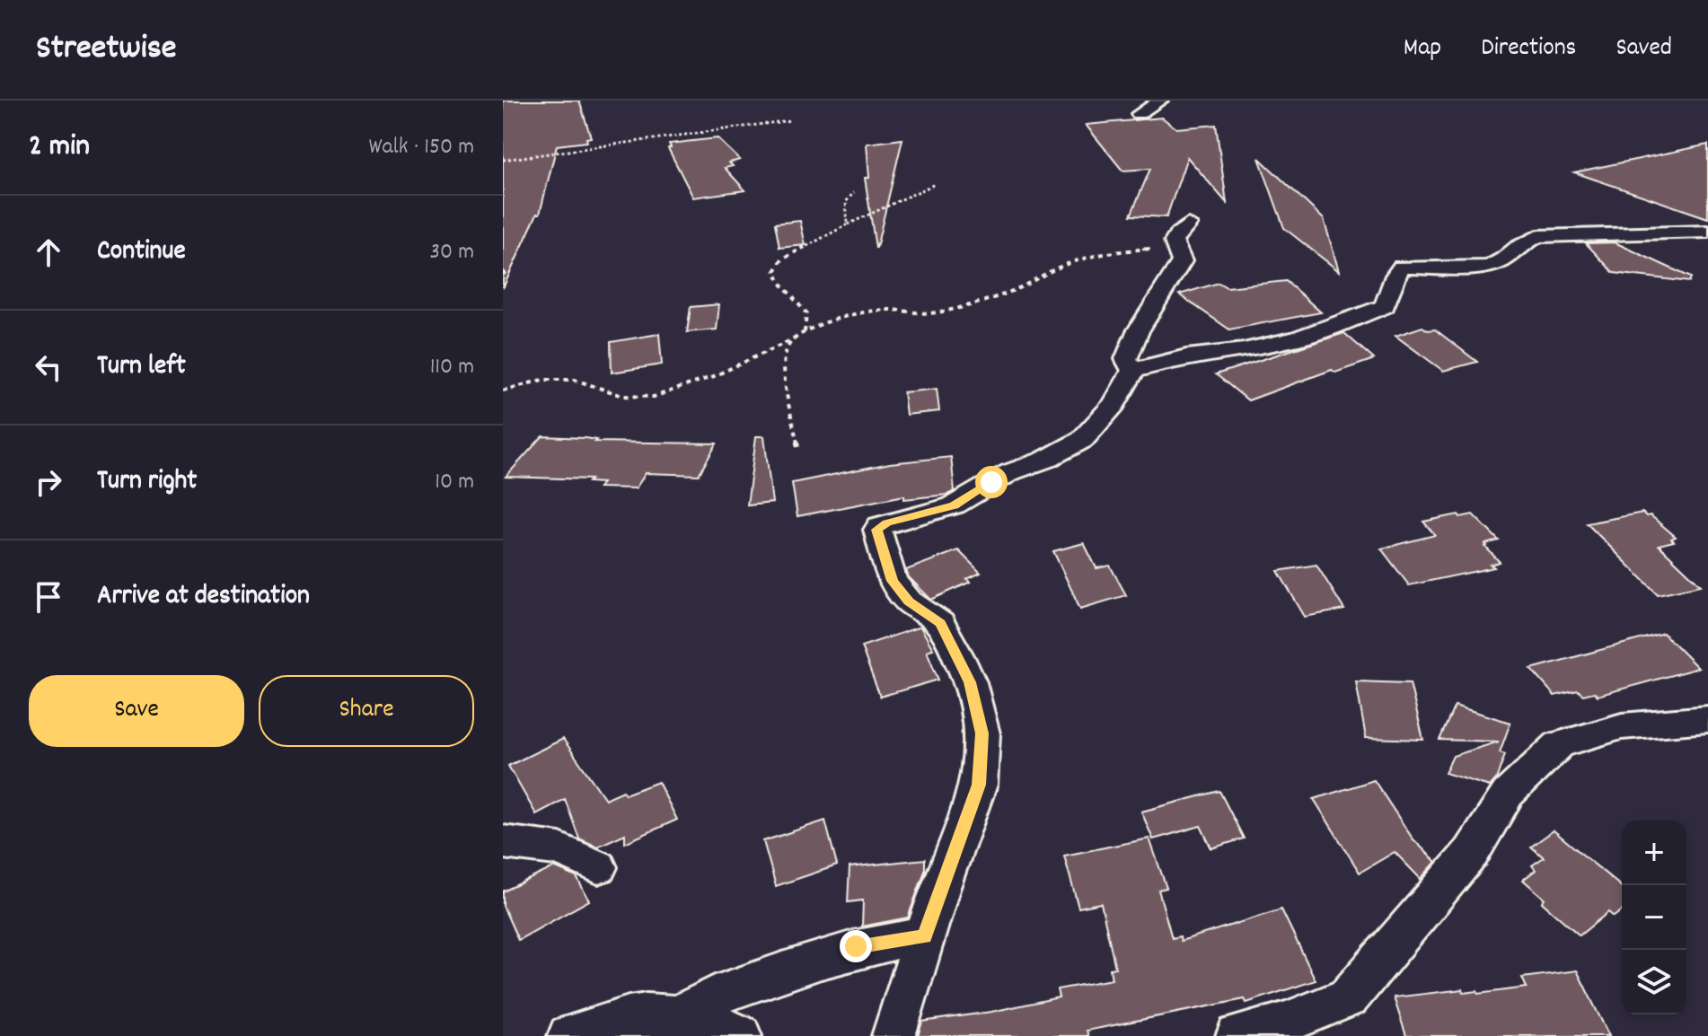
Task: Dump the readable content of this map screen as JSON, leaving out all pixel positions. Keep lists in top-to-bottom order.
{
  "page": {
    "header": "Streetwise",
    "nav": ["Map", "Directions", "Saved"],
    "heading": ["2 min", "Walk · 150 m"],
    "list": [
      ["Continue", "30 m"],
      ["Turn left", "110 m"],
      ["Turn right", "10 m"],
      "Arrive at destination"
    ],
    "buttons": ["Save", "Share"],
    "map_buttons": ["+", "−"]
  }
}
